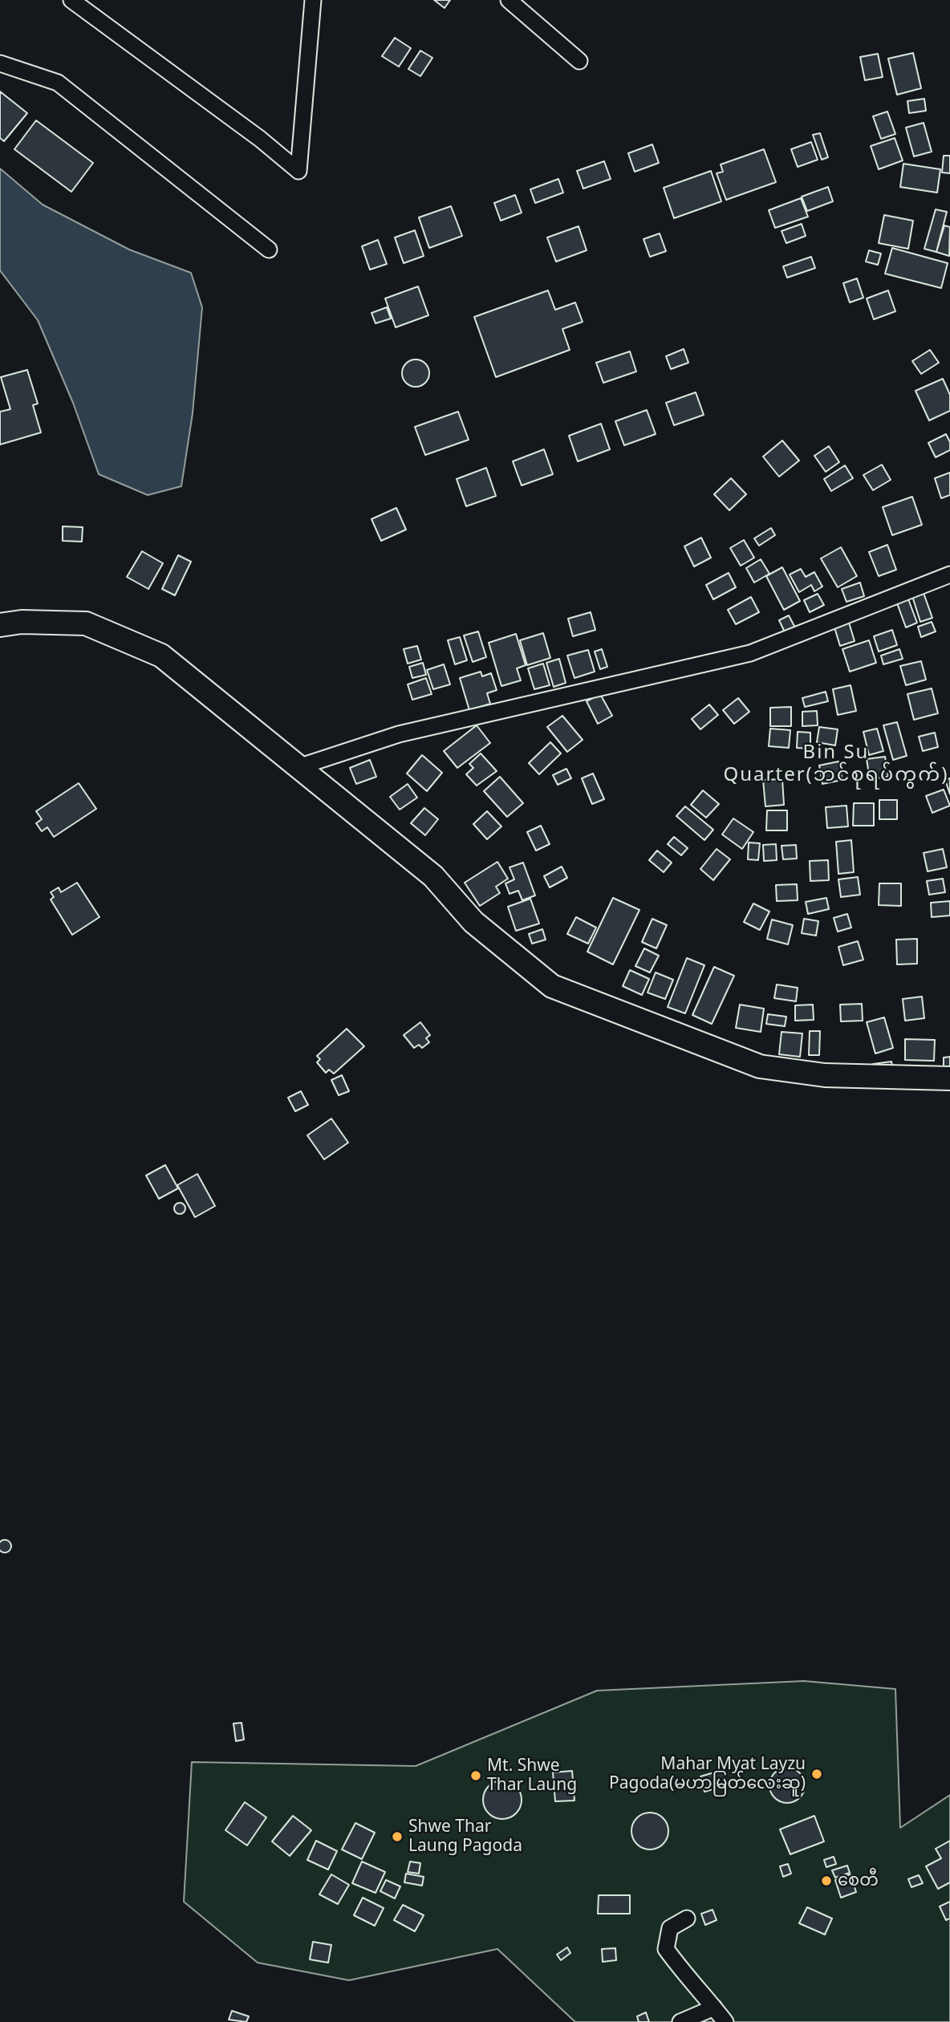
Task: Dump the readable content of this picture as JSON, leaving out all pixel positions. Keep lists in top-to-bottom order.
{
  "districts": ["Bin Su Quarter(ဘင်စုရပ်ကွက်)"],
  "places": [
    "Mahar Myat Layzu Pagoda(မဟာမြတ်လေးဆူ)",
    "Mt. Shwe Thar Laung",
    "Shwe Thar Laung Pagoda",
    "စေတီ"
  ]
}
